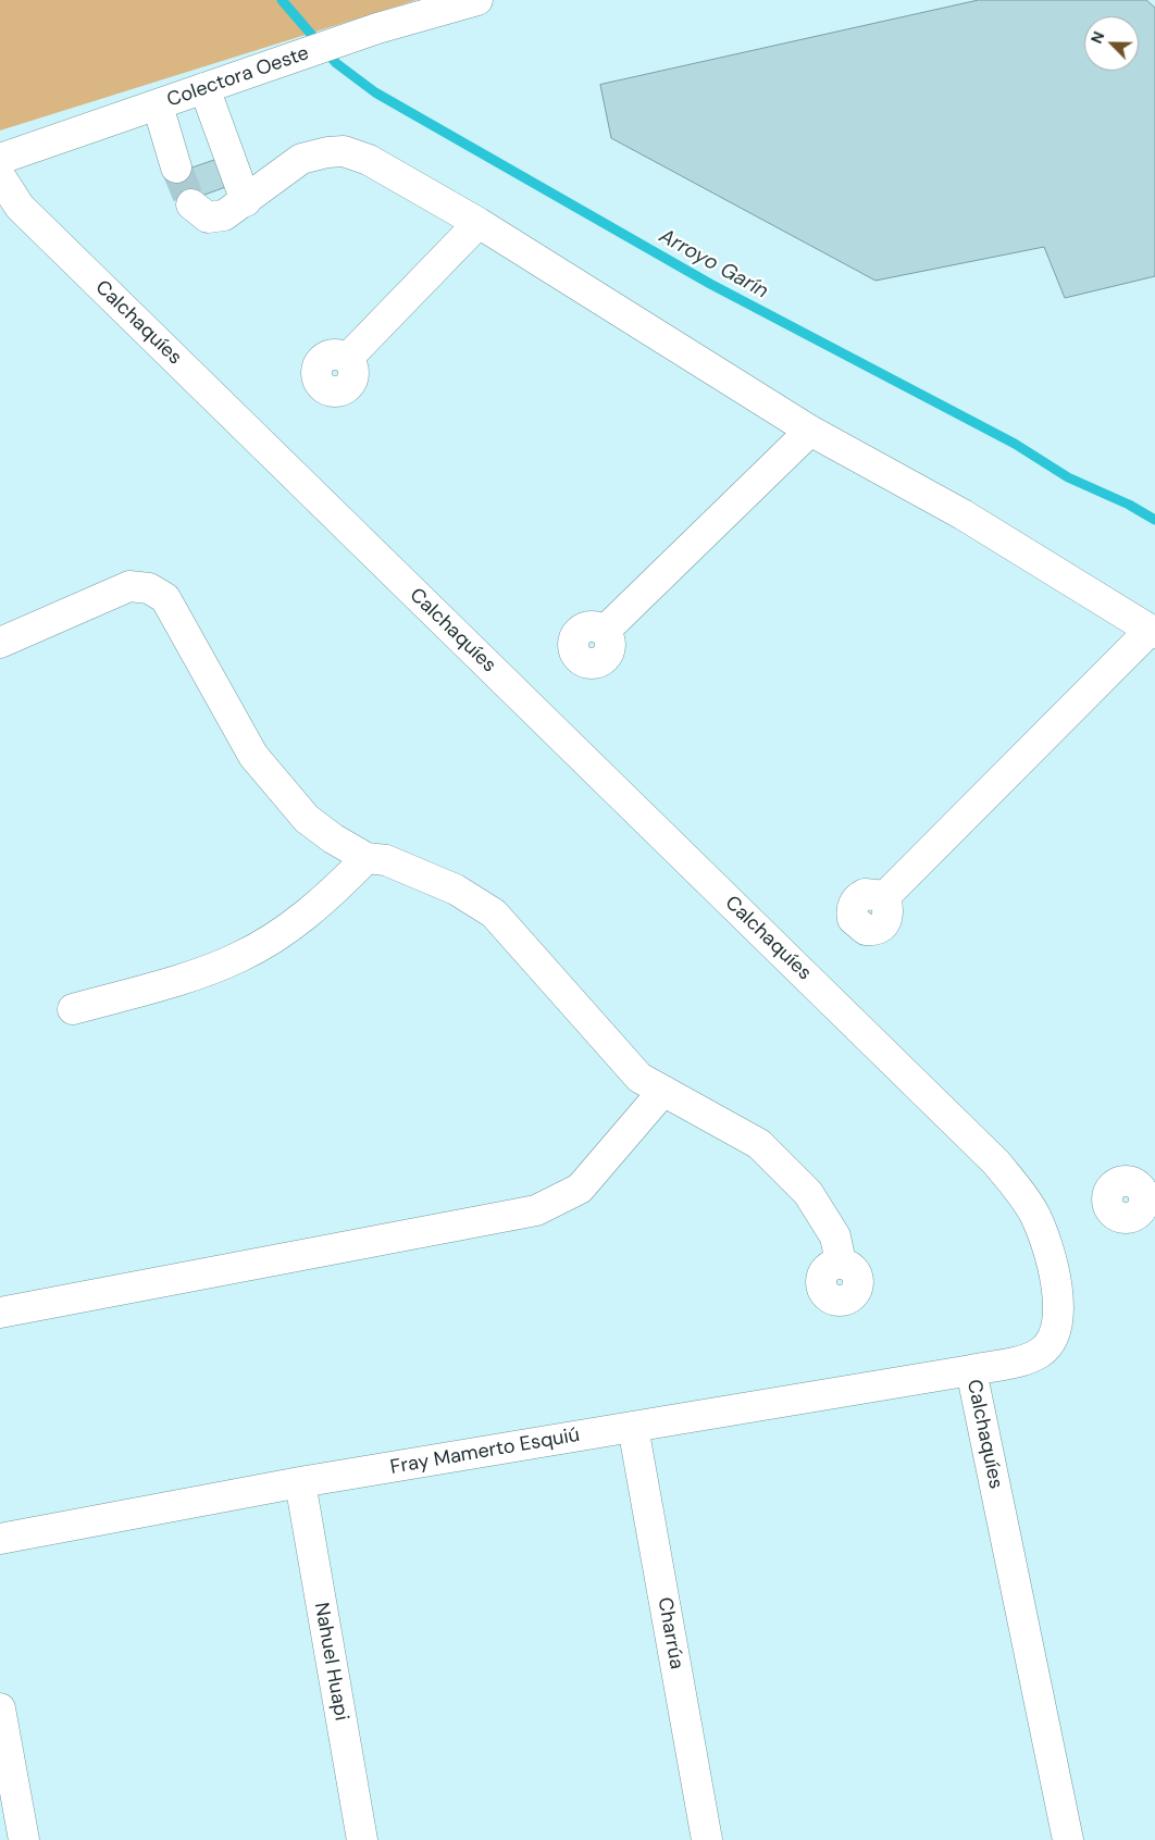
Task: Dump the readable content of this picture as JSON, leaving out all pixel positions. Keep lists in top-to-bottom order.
{
  "streets": {
    "street": [
      "Colectora Oeste",
      "Calchaquíes",
      "Fray Mamerto Esquiú",
      "Charrúa",
      "Nahuel Huapi"
    ]
  },
  "crossings": [
    ["Calchaquíes", "Fray Mamerto Esquiú"],
    ["Fray Mamerto Esquiú", "Charrúa"],
    ["Fray Mamerto Esquiú", "Nahuel Huapi"]
  ],
  "water": ["Arroyo Garín"],
  "north": "top left"
}
